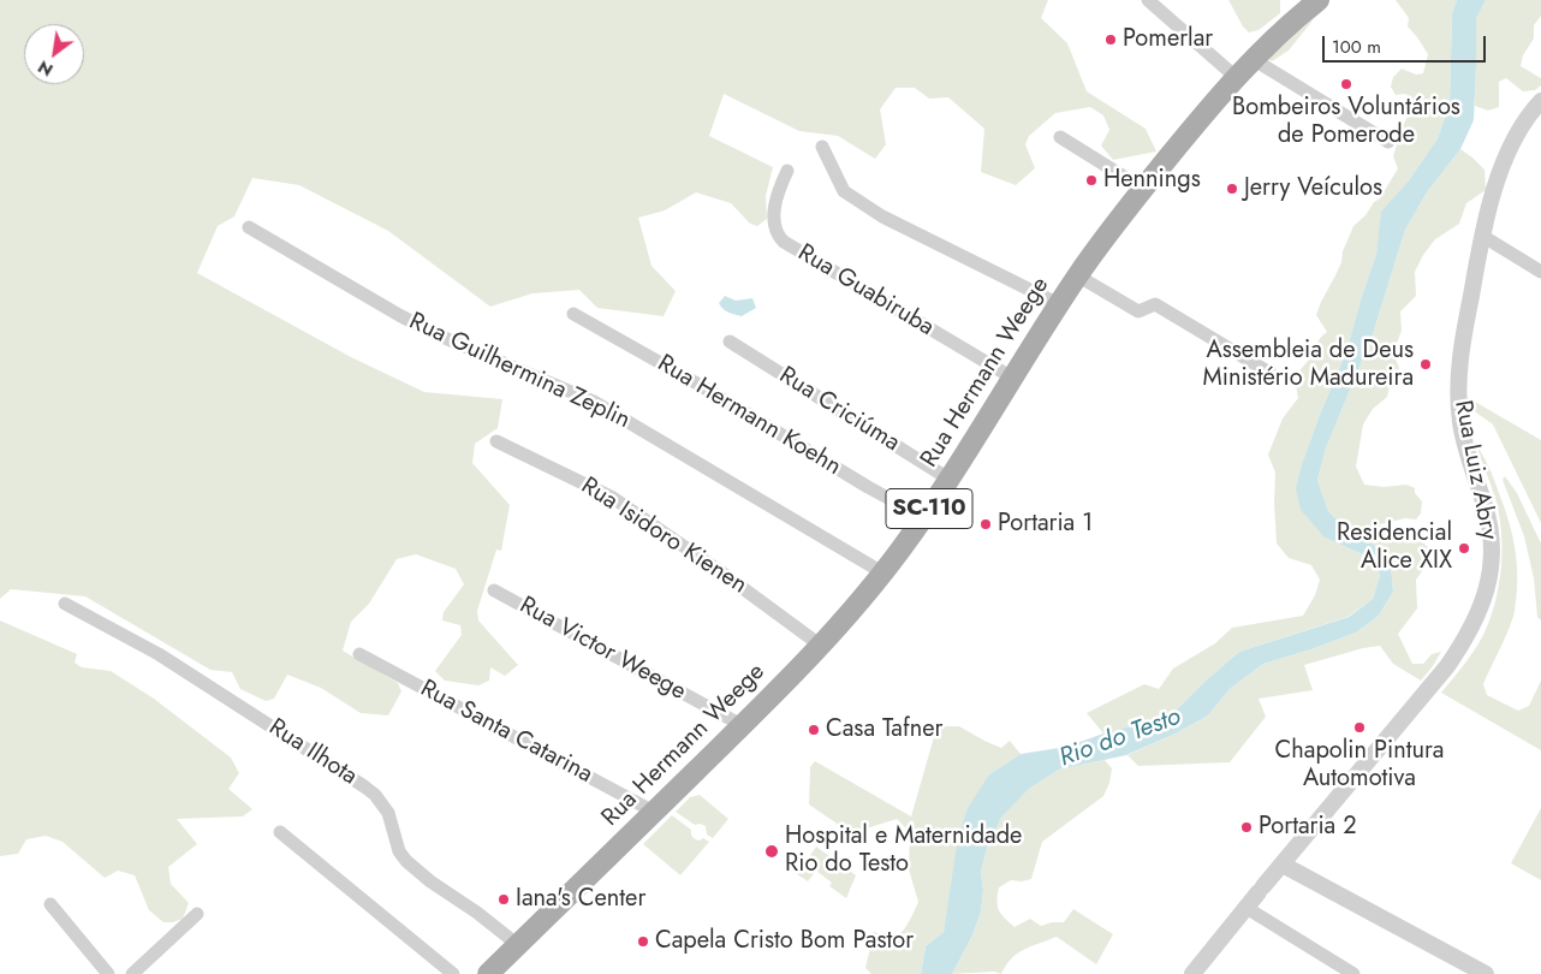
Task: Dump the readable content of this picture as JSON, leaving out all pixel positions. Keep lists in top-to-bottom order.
{
  "streets": {
    "main road": ["Rua Hermann Weege", "SC-110"],
    "street": [
      "Rua Guabiruba",
      "Rua Guilhermina Zeplin",
      "Rua Criciúma",
      "Rua Hermann Koehn",
      "Rua Luiz Abry",
      "Rua Isidoro Kienen",
      "Rua Victor Weege",
      "Rua Santa Catarina",
      "Rua Ilhota"
    ]
  },
  "crossings": [
    ["Rua Guabiruba", "Rua Hermann Weege"],
    ["Rua Guilhermina Zeplin", "Rua Hermann Weege"],
    ["Rua Hermann Weege", "Rua Criciúma"],
    ["Rua Hermann Weege", "Rua Hermann Koehn"],
    ["Rua Hermann Weege", "Rua Isidoro Kienen"],
    ["Rua Hermann Weege", "Rua Victor Weege"],
    ["Rua Hermann Weege", "Rua Santa Catarina"],
    ["Rua Hermann Weege", "Rua Ilhota"]
  ],
  "water": ["Rio do Testo"],
  "places": [
    "Pomerlar",
    "Bombeiros Voluntários de Pomerode",
    "Hennings",
    "Jerry Veículos",
    "Assembleia de Deus Ministério Madureira",
    "Portaria 1",
    "Residencial Alice XIX",
    "Chapolin Pintura Automotiva",
    "Casa Tafner",
    "Portaria 2",
    "Hospital e Maternidade Rio do Testo",
    "Iana's Center",
    "Capela Cristo Bom Pastor"
  ],
  "scale_bar": "100 m",
  "north": "bottom left"
}
